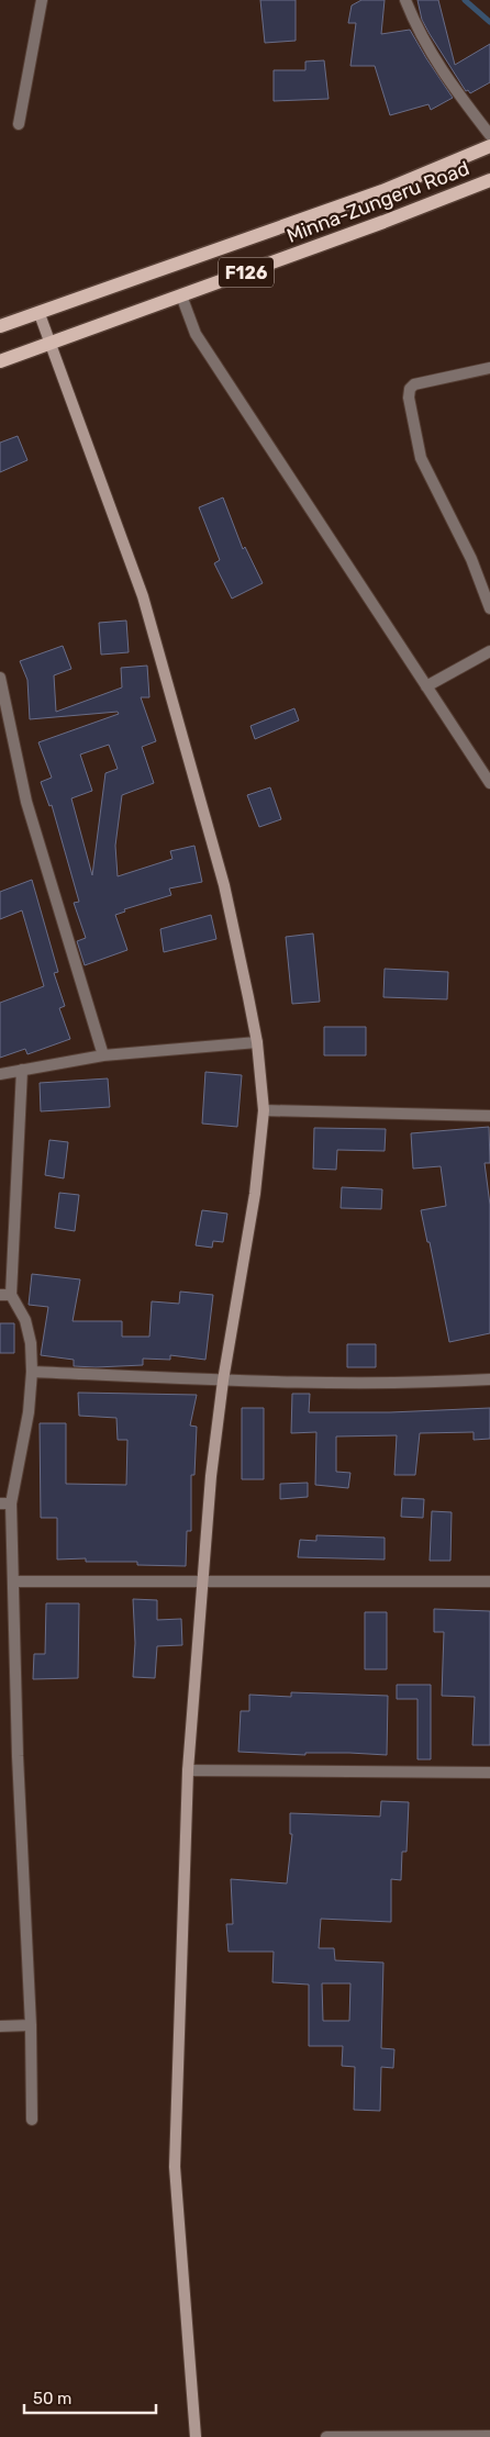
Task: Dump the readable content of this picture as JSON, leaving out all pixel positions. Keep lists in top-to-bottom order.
{
  "streets": {
    "main road": ["Minna-Zungeru Road", "F126"]
  },
  "scale_bar": "50 m"
}
